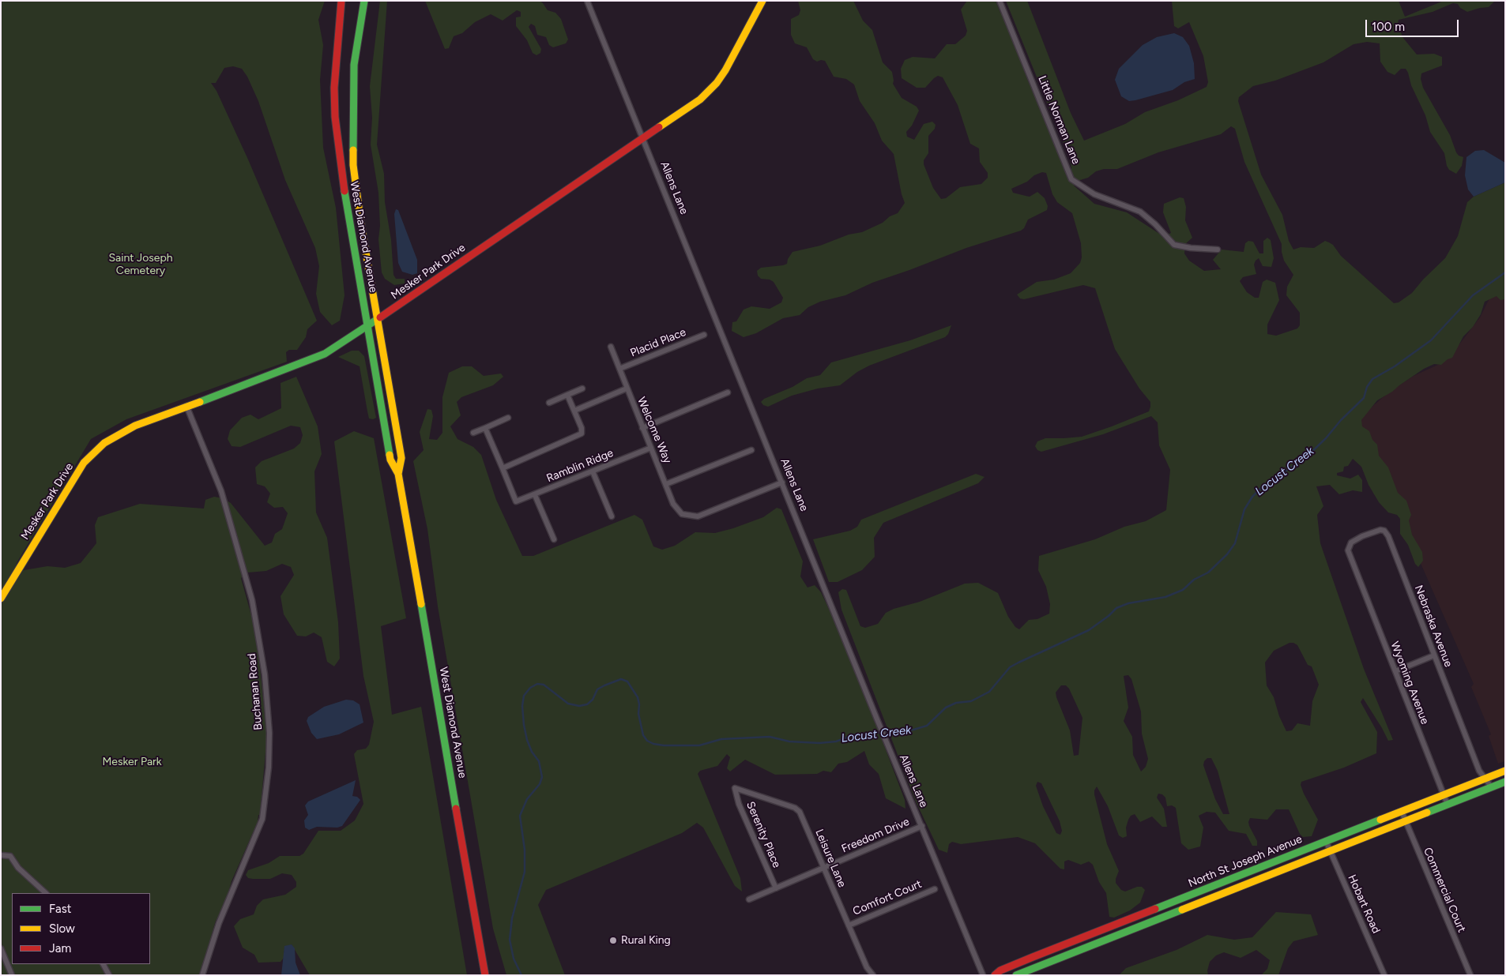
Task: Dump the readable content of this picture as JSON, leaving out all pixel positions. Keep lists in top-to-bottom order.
{
  "streets": {
    "main road": ["West Diamond Avenue", "Mesker Park Drive", "North St Joseph Avenue"],
    "street": [
      "Little Norman Lane",
      "Allens Lane",
      "Placid Place",
      "Welcome Way",
      "Ramblin Ridge",
      "Nebraska Avenue",
      "Wyoming Avenue",
      "Buchanan Road",
      "Serenity Place",
      "Freedom Drive",
      "Leisure Lane",
      "Commercial Court",
      "Comfort Court",
      "Hobart Road"
    ]
  },
  "crossings": [
    ["Allens Lane", "Mesker Park Drive"],
    ["Allens Lane", "Welcome Way"],
    ["Allens Lane", "Freedom Drive"],
    ["West Diamond Avenue", "Mesker Park Drive"],
    ["Mesker Park Drive", "Buchanan Road"],
    ["Placid Place", "Welcome Way"],
    ["Welcome Way", "Ramblin Ridge"],
    ["Nebraska Avenue", "Wyoming Avenue"],
    ["Nebraska Avenue", "North St Joseph Avenue"],
    ["Wyoming Avenue", "North St Joseph Avenue"],
    ["Serenity Place", "Freedom Drive"],
    ["Serenity Place", "Leisure Lane"],
    ["Freedom Drive", "Leisure Lane"],
    ["Leisure Lane", "Comfort Court"],
    ["North St Joseph Avenue", "Commercial Court"],
    ["North St Joseph Avenue", "Hobart Road"]
  ],
  "water": ["Locust Creek"],
  "parks": ["Saint Joseph Cemetery", "Mesker Park"],
  "places": ["Rural King"],
  "legend": ["Fast", "Slow", "Jam"],
  "scale_bar": "100 m"
}
